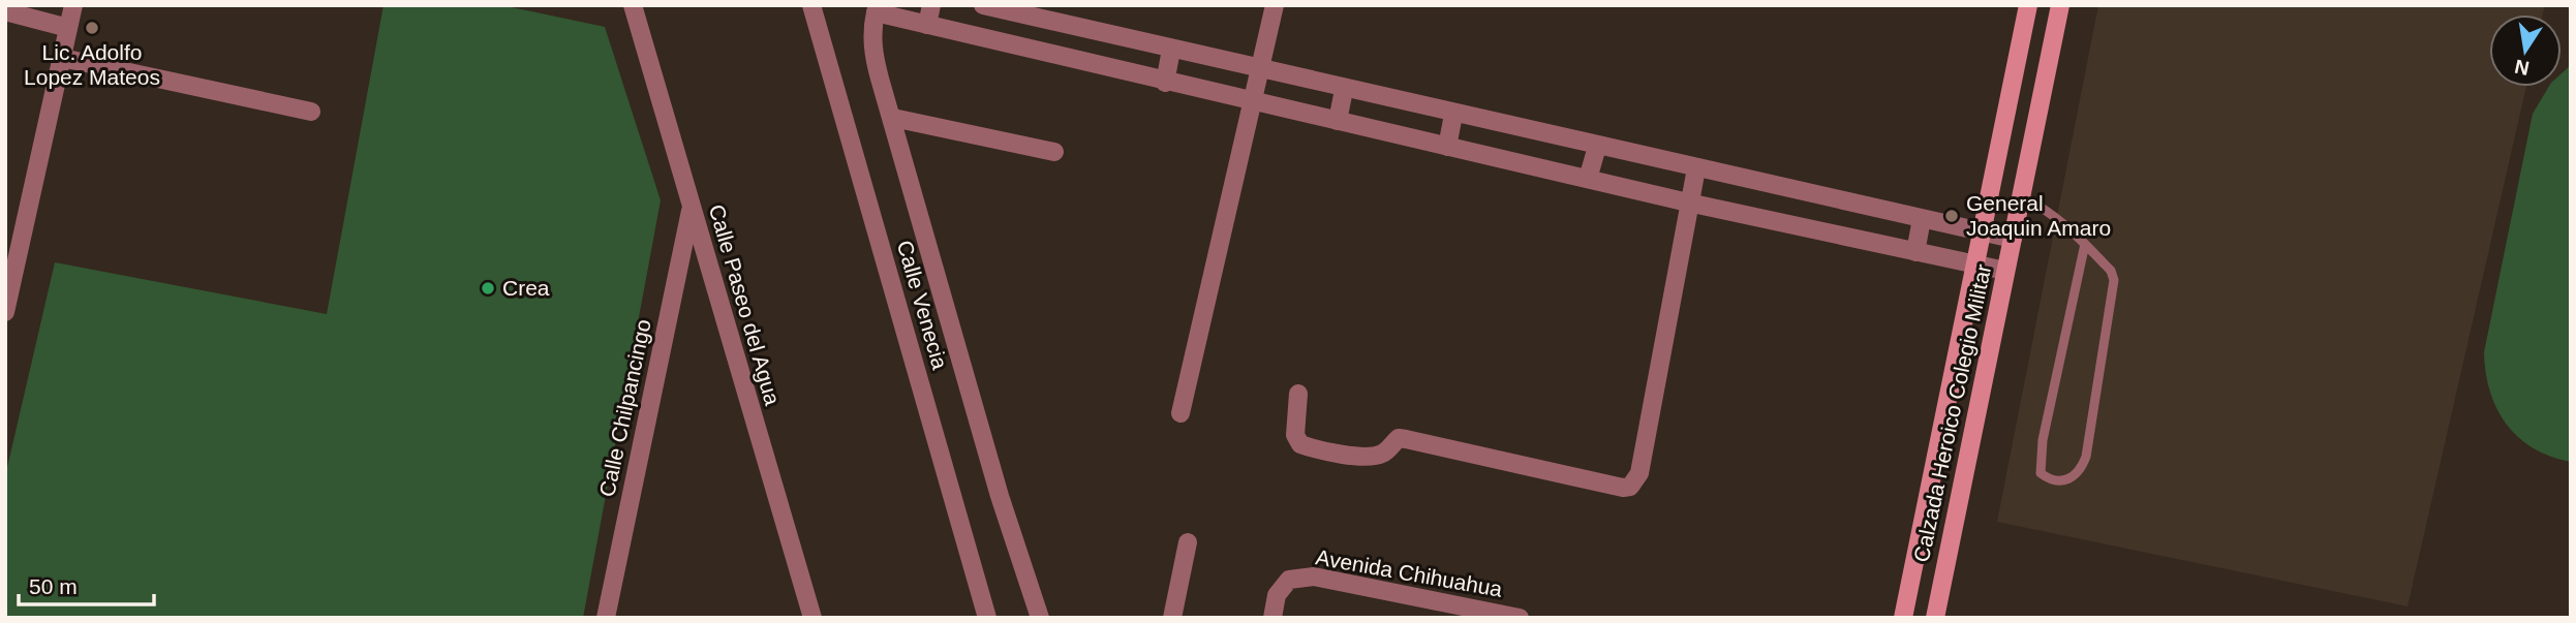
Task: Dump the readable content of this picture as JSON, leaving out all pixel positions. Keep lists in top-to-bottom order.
{
  "streets": {
    "main road": ["Calzada Heroico Colegio Militar"],
    "street": [
      "Calle Paseo del Agua",
      "Calle Venecia",
      "Calle Chilpancingo",
      "Avenida Chihuahua"
    ]
  },
  "crossings": [
    ["Calle Paseo del Agua", "Calle Chilpancingo"]
  ],
  "places": ["Lic. Adolfo Lopez Mateos", "General Joaquin Amaro", "Crea"],
  "scale_bar": "50 m",
  "north": "bottom"
}
